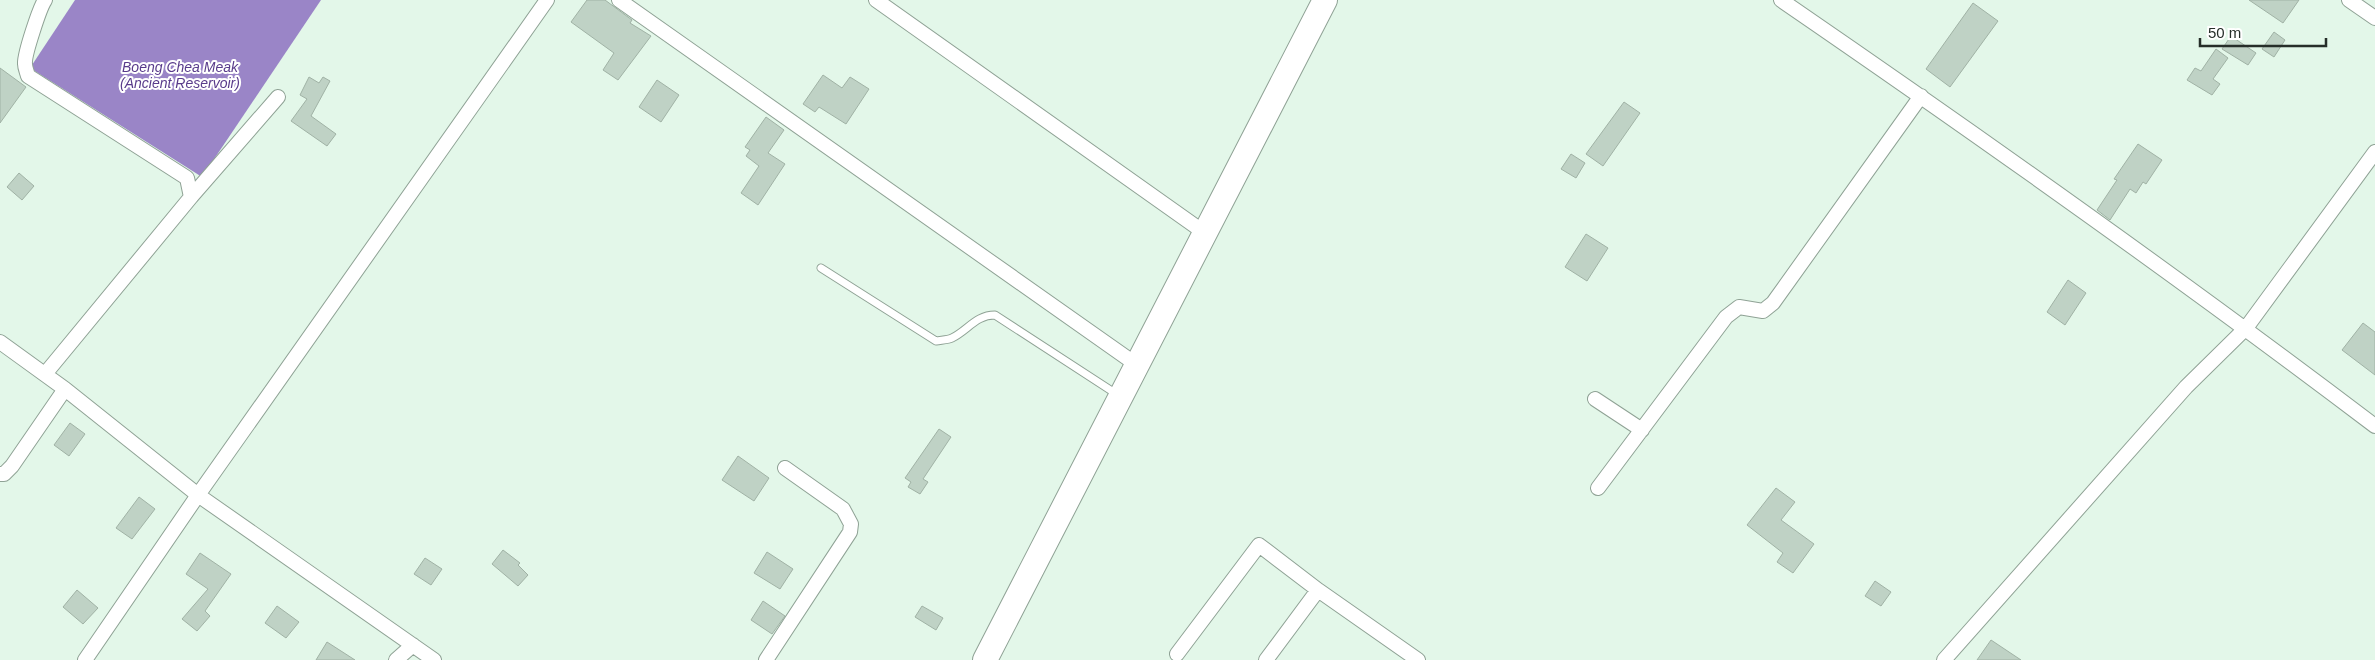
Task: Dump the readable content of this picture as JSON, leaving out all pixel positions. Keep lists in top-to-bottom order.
{
  "water": ["Boeng Chea Meak (Ancient Reservoir)"],
  "scale_bar": "50 m"
}
